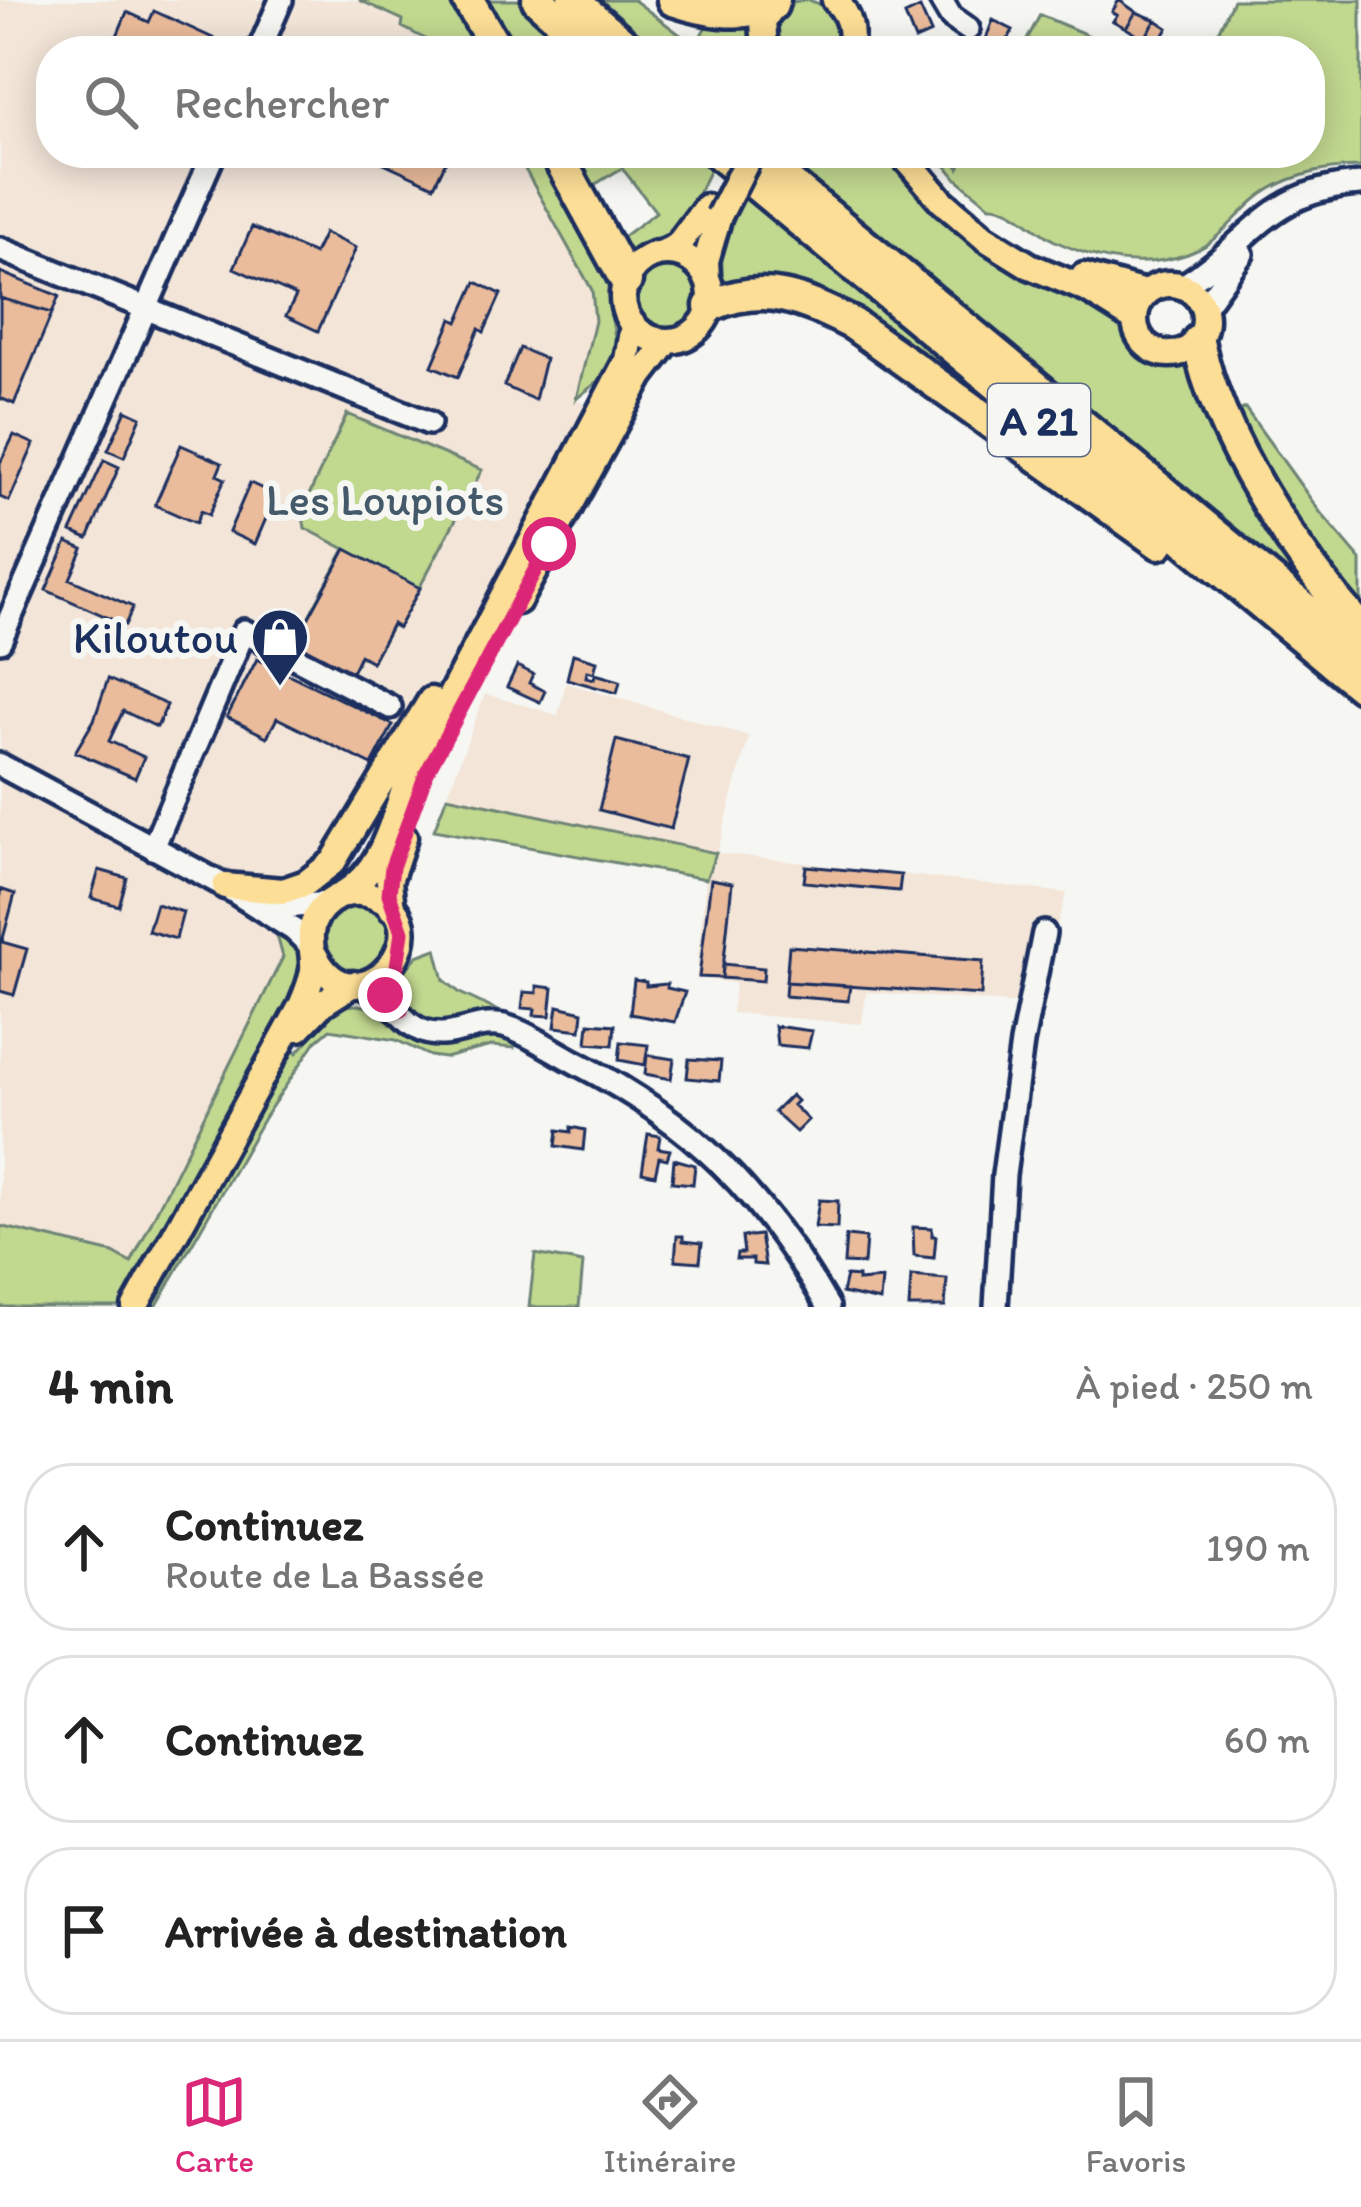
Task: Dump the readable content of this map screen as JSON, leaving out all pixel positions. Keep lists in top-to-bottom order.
{
  "streets": {
    "highway": ["A 21"]
  },
  "parks": ["Les Loupiots"],
  "places": {
    "shop": ["Kiloutou"]
  },
  "page": {
    "search": "Rechercher",
    "heading": ["4 min", "À pied · 250 m"],
    "list": [
      ["Continuez", "Route de La Bassée", "190 m"],
      ["Continuez", "60 m"],
      "Arrivée à destination"
    ],
    "nav": ["Carte", "Itinéraire", "Favoris"]
  }
}
